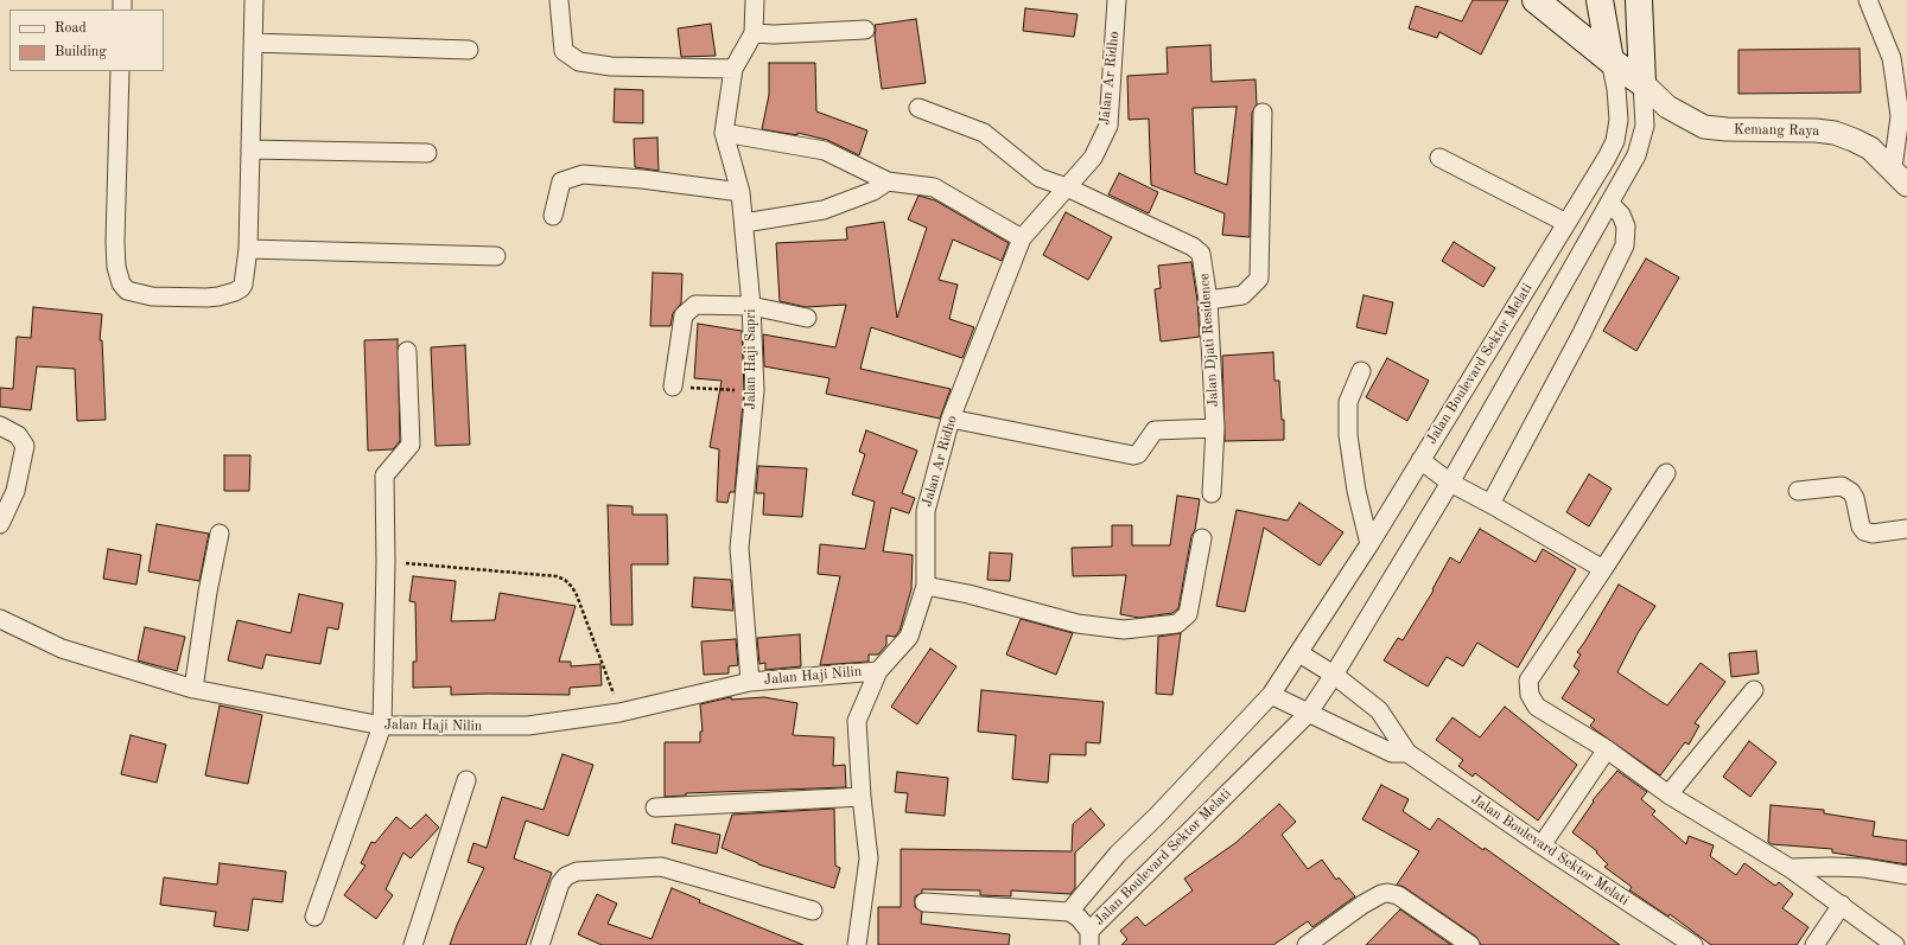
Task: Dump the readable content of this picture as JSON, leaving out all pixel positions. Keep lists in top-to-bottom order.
{
  "streets": {
    "street": [
      "Jalan Ar Ridho",
      "Kemang Raya",
      "Jalan Djati Residence",
      "Jalan Haji Sapri",
      "Jalan Boulevard Sektor Melati",
      "Jalan Haji Nilin"
    ]
  },
  "crossings": [
    ["Jalan Ar Ridho", "Jalan Djati Residence"],
    ["Jalan Ar Ridho", "Jalan Haji Nilin"],
    ["Kemang Raya", "Jalan Boulevard Sektor Melati"],
    ["Jalan Haji Sapri", "Jalan Haji Nilin"]
  ],
  "legend": ["Road", "Building"]
}
